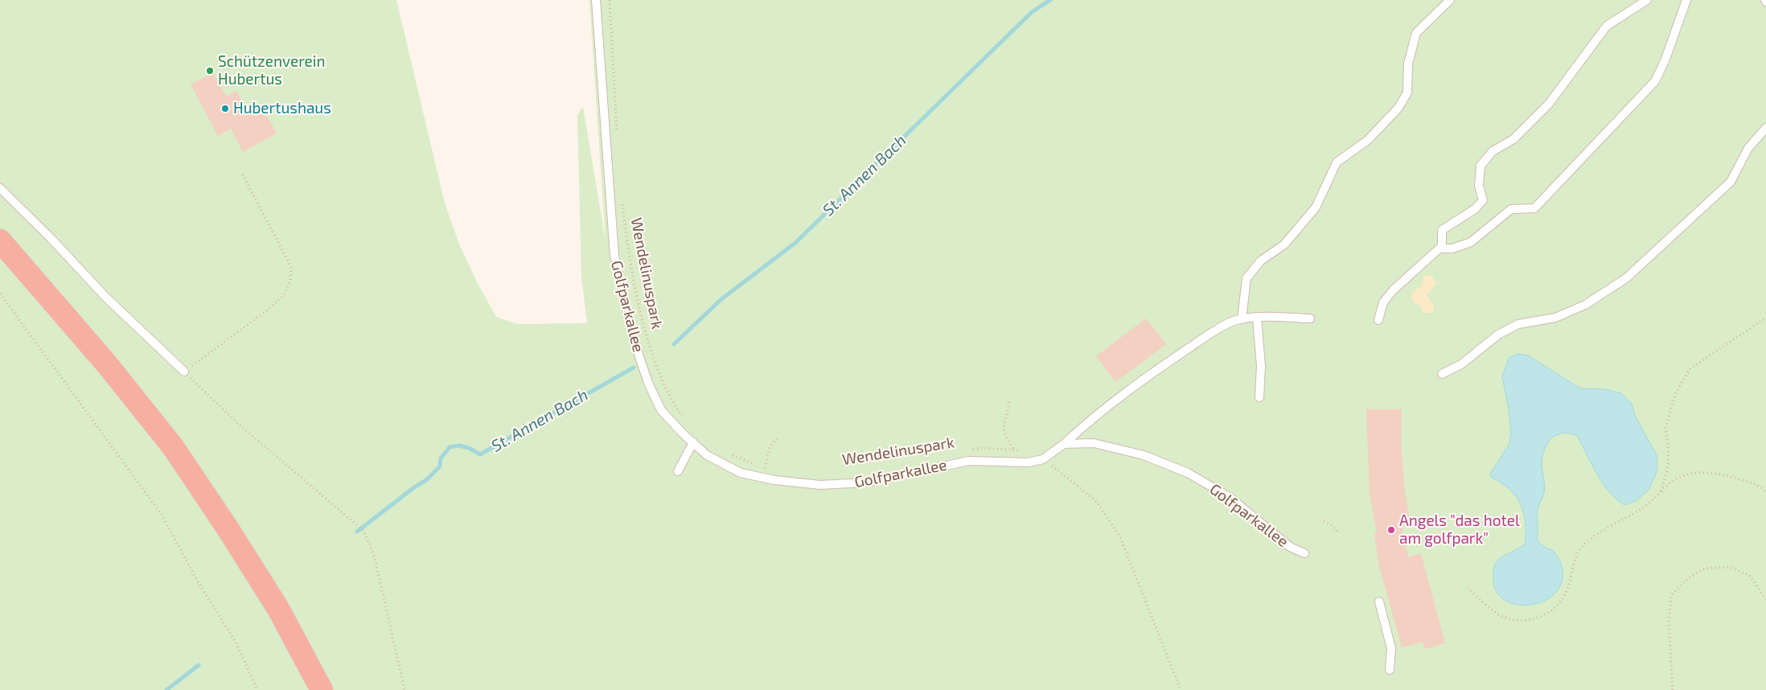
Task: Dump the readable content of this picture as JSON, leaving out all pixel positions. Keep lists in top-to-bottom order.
{
  "streets": {
    "lane": ["Golfparkallee"],
    "path": ["Wendelinuspark"]
  },
  "crossings": [
    ["Wendelinuspark", "Golfparkallee"]
  ],
  "water": ["St. Annen Bach"],
  "places": ["Schützenverein Hubertus", "Hubertushaus", "Angels \"das hotel am golfpark\""]
}
